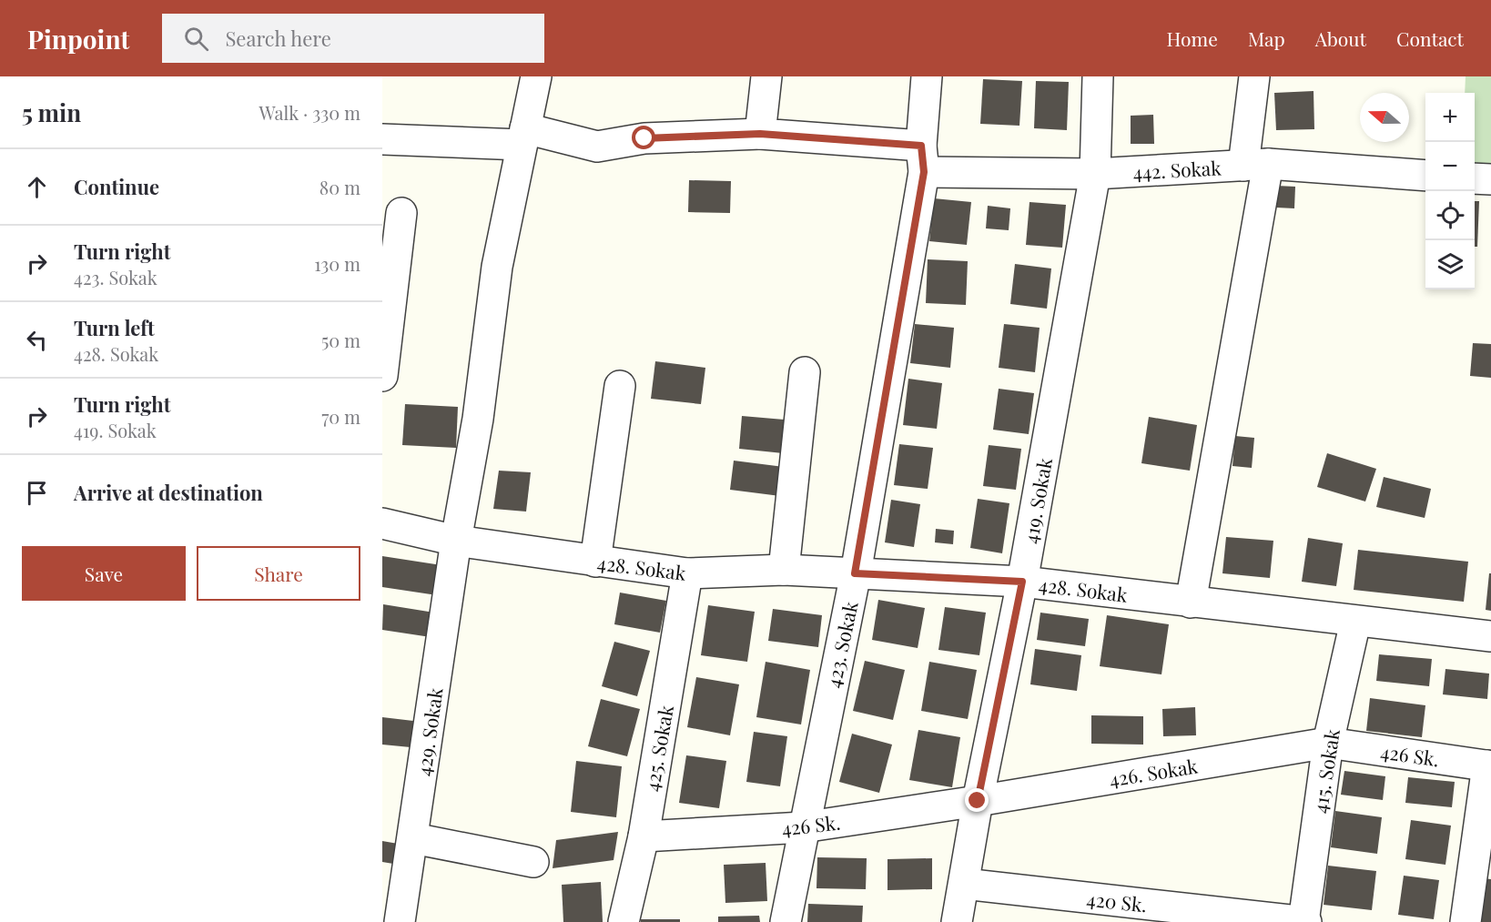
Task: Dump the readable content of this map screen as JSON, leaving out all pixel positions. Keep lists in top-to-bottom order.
{
  "streets": {
    "street": [
      "442. Sokak",
      "419. Sokak",
      "428. Sokak",
      "423. Sokak",
      "429. Sokak",
      "425. Sokak",
      "426 Sk.",
      "415. Sokak",
      "426. Sokak",
      "420 Sk."
    ]
  },
  "crossings": [
    ["442. Sokak", "419. Sokak"],
    ["442. Sokak", "423. Sokak"],
    ["442. Sokak", "429. Sokak"],
    ["419. Sokak", "428. Sokak"],
    ["419. Sokak", "426 Sk."],
    ["419. Sokak", "426. Sokak"],
    ["419. Sokak", "420 Sk."],
    ["428. Sokak", "423. Sokak"],
    ["428. Sokak", "429. Sokak"],
    ["428. Sokak", "425. Sokak"],
    ["428. Sokak", "415. Sokak"],
    ["423. Sokak", "426 Sk."],
    ["425. Sokak", "426 Sk."],
    ["426 Sk.", "415. Sokak"],
    ["426 Sk.", "426. Sokak"],
    ["415. Sokak", "426. Sokak"],
    ["415. Sokak", "420 Sk."]
  ],
  "north": "left",
  "page": {
    "header": "Pinpoint",
    "search": "Search here",
    "nav": [
      "Home",
      "Map",
      "About",
      "Contact"
    ],
    "heading": ["5 min", "Walk · 330 m"],
    "map_buttons": ["+", "−"],
    "list": [
      ["Continue", "80 m"],
      ["Turn right", "423. Sokak", "130 m"],
      ["Turn left", "428. Sokak", "50 m"],
      ["Turn right", "419. Sokak", "70 m"],
      "Arrive at destination"
    ],
    "buttons": ["Save", "Share"]
  }
}
